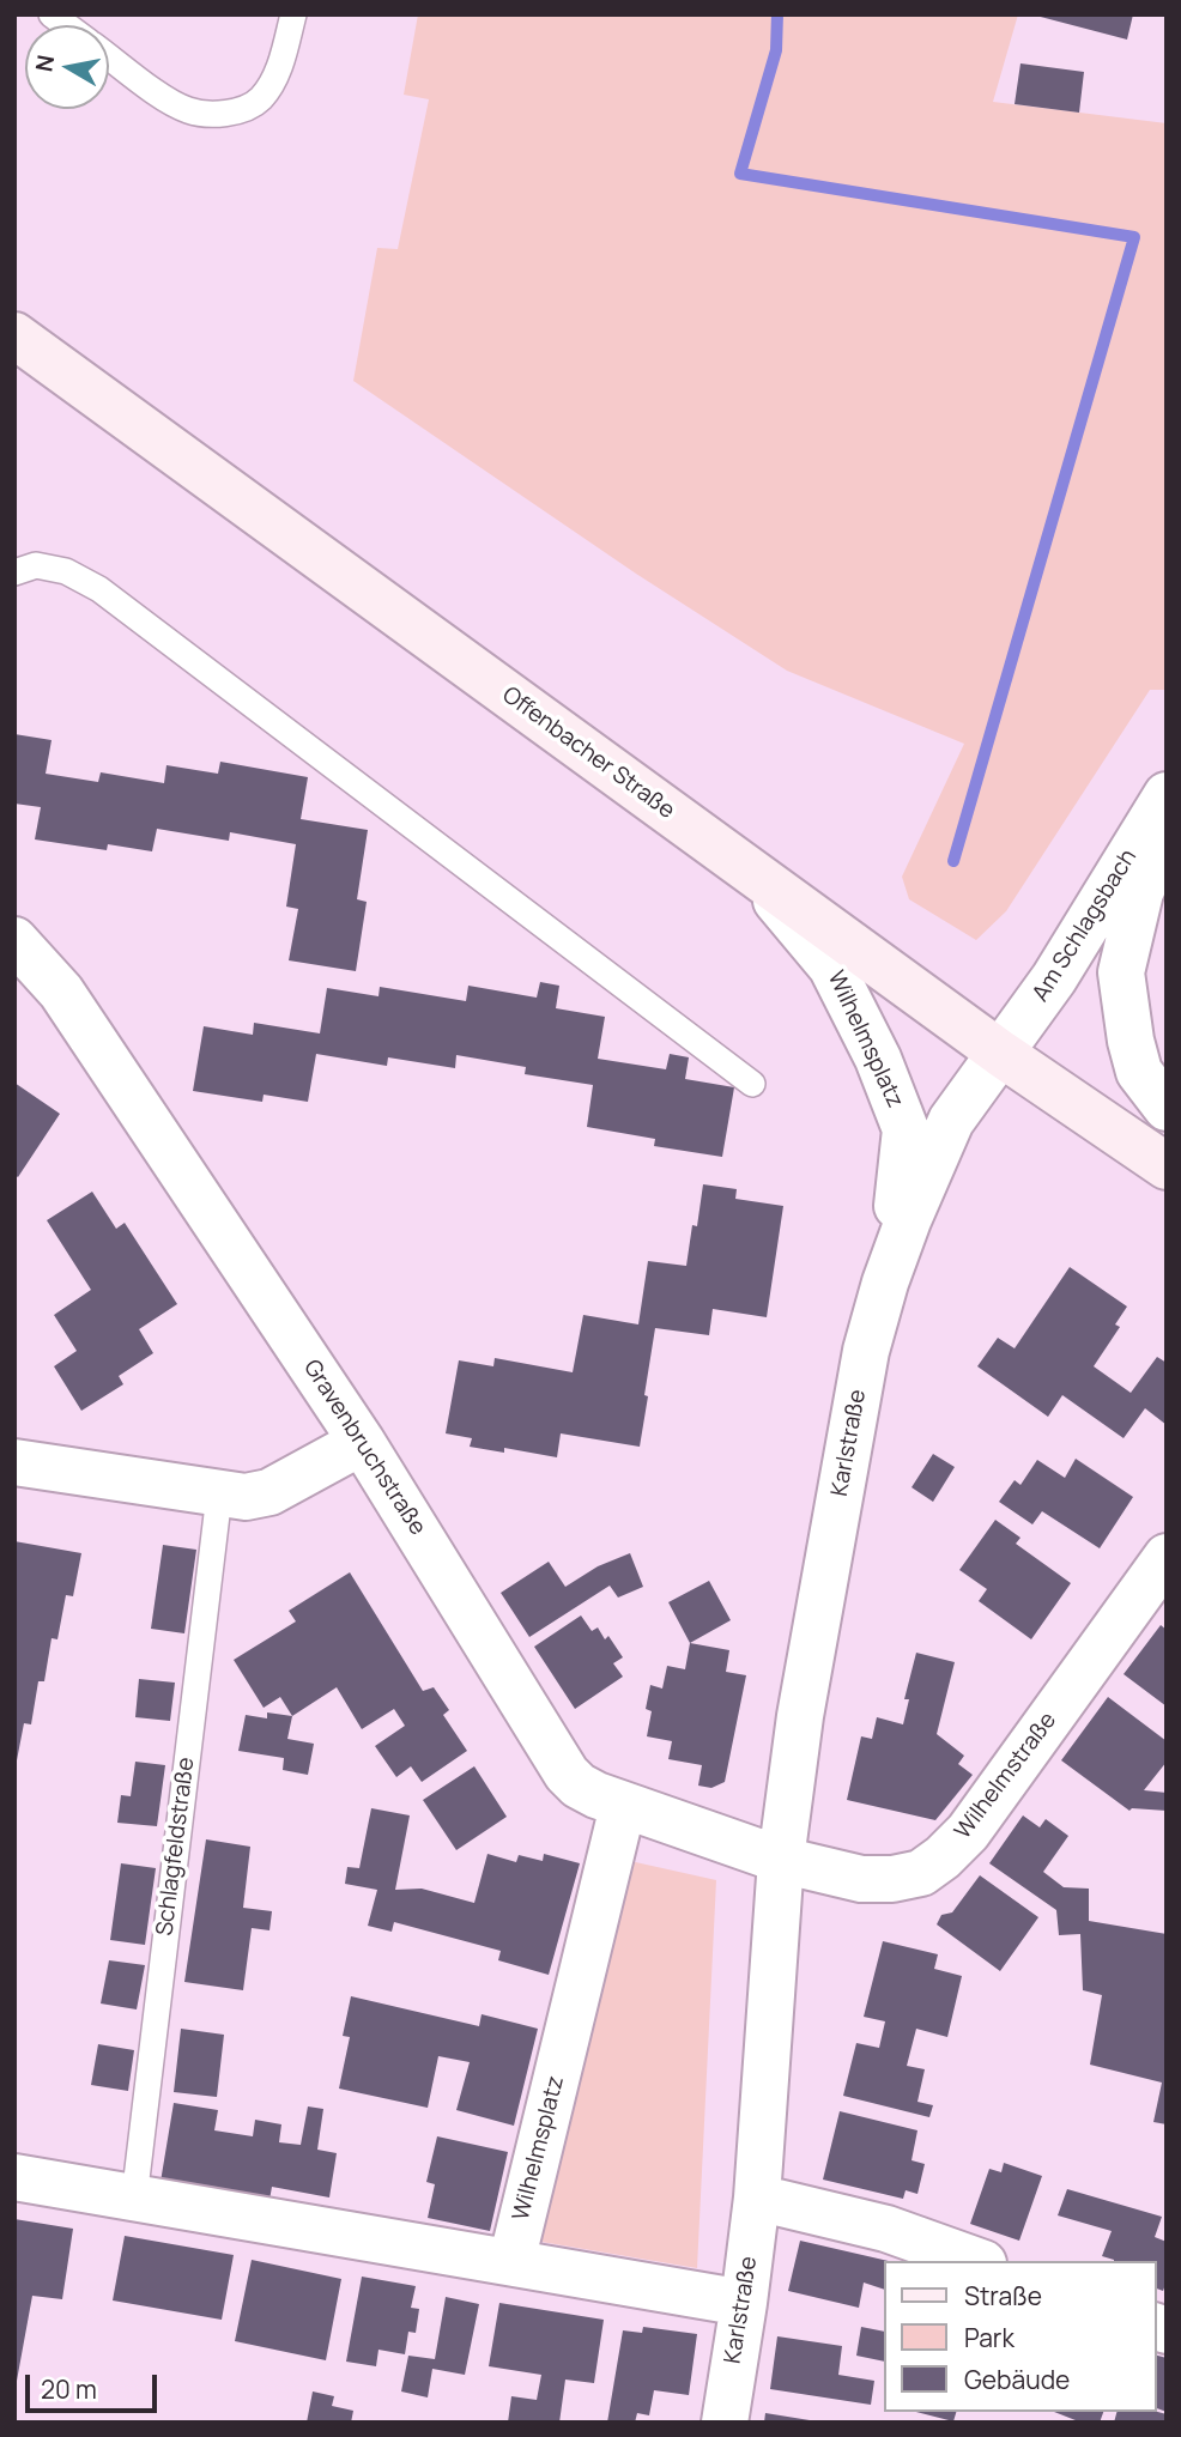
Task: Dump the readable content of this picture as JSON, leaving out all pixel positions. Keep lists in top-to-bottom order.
{
  "streets": {
    "street": [
      "Offenbacher Straße",
      "Am Schlagsbach",
      "Wilhelmsplatz",
      "Karlstraße",
      "Gravenbruchstraße",
      "Wilhelmstraße"
    ],
    "lane": ["Schlagfeldstraße"]
  },
  "crossings": [
    ["Offenbacher Straße", "Am Schlagsbach"],
    ["Offenbacher Straße", "Wilhelmsplatz"],
    ["Offenbacher Straße", "Karlstraße"],
    ["Am Schlagsbach", "Karlstraße"],
    ["Wilhelmsplatz", "Karlstraße"],
    ["Wilhelmsplatz", "Gravenbruchstraße"],
    ["Karlstraße", "Gravenbruchstraße"],
    ["Karlstraße", "Wilhelmstraße"],
    ["Gravenbruchstraße", "Wilhelmstraße"]
  ],
  "legend": ["Straße", "Park", "Gebäude"],
  "scale_bar": "20 m",
  "north": "left"
}
